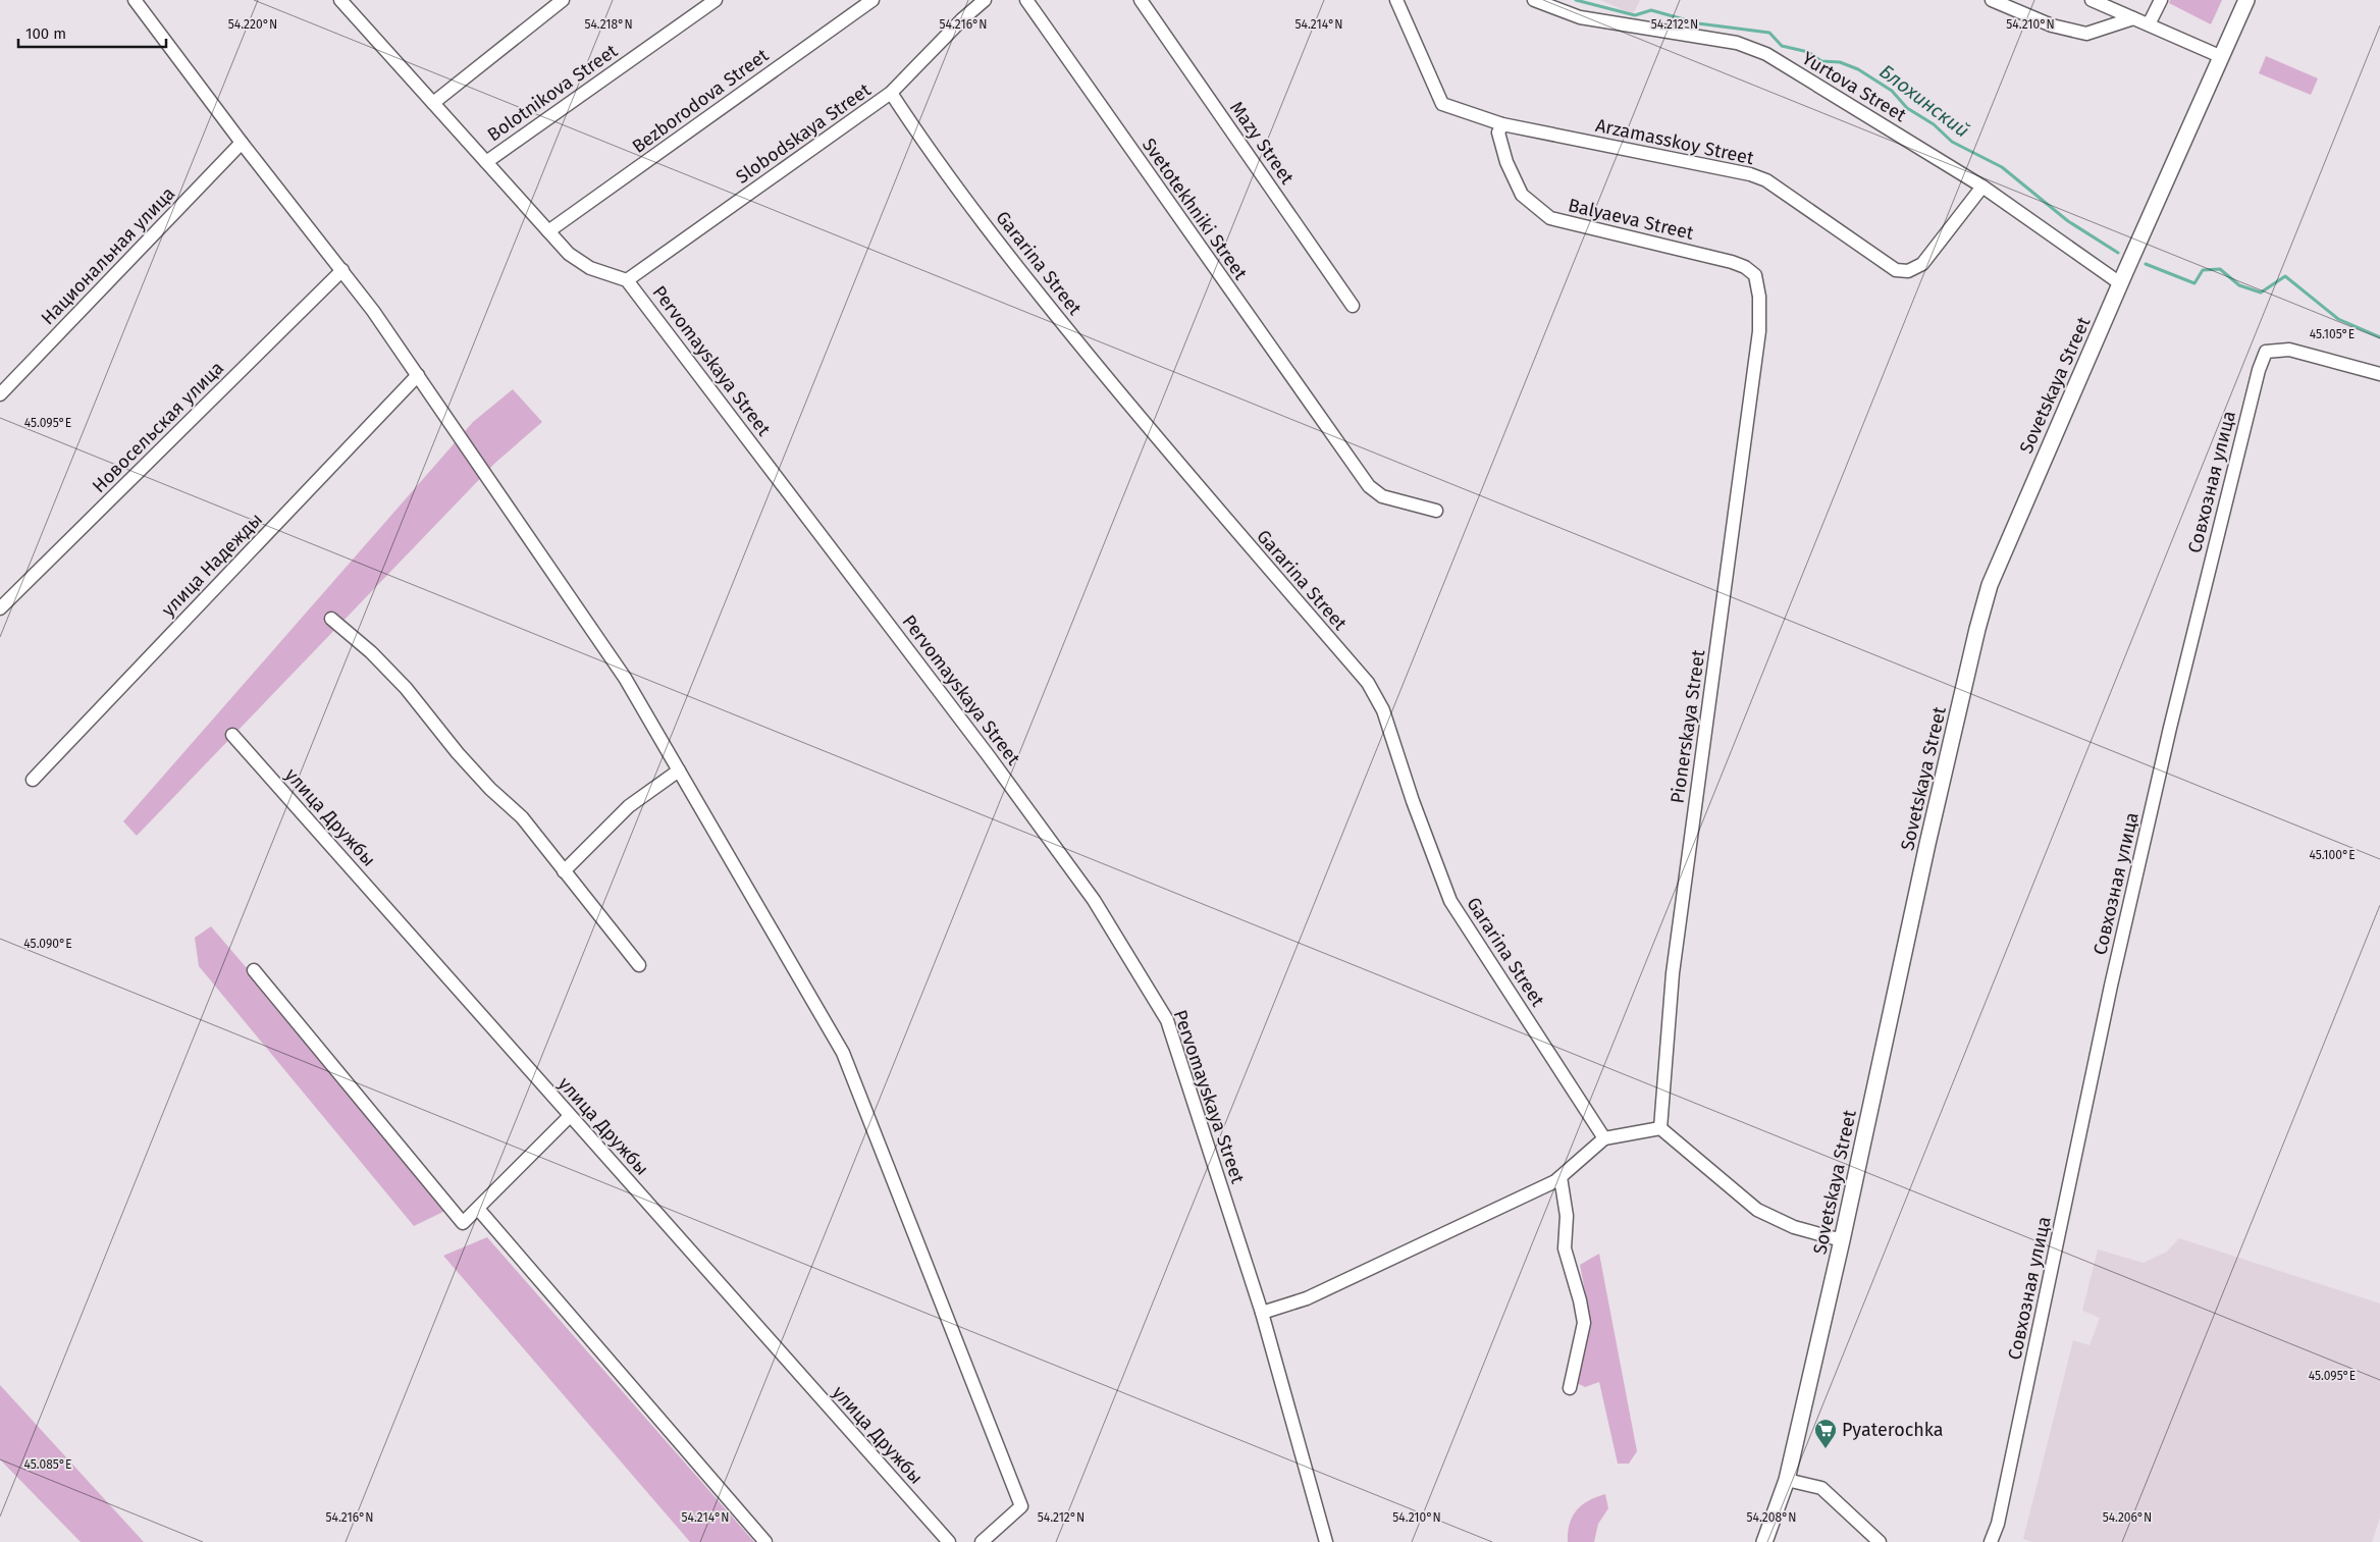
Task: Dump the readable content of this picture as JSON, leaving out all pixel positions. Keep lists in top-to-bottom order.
{
  "streets": {
    "main road": ["Sovetskaya Street"],
    "street": [
      "Yurtova Street",
      "Bolotnikova Street",
      "Bezborodova Street",
      "Slobodskaya Street",
      "Arzamasskoy Street",
      "Mazy Street",
      "Svetotekhniki Street",
      "Balyaeva Street",
      "Национальная улица",
      "Gararina Street",
      "Pervomayskaya Street",
      "Новосельская улица",
      "Совхозная улица",
      "улица Надежды",
      "Pionerskaya Street",
      "улица Дружбы"
    ]
  },
  "crossings": [
    ["Yurtova Street", "Arzamasskoy Street"],
    ["Yurtova Street", "Sovetskaya Street"],
    ["Bolotnikova Street", "Pervomayskaya Street"],
    ["Bezborodova Street", "Pervomayskaya Street"],
    ["Slobodskaya Street", "Gararina Street"],
    ["Slobodskaya Street", "Pervomayskaya Street"],
    ["Arzamasskoy Street", "Balyaeva Street"],
    ["Balyaeva Street", "Pionerskaya Street"]
  ],
  "water": ["Блохинский"],
  "places": {
    "supermarket": ["Pyaterochka"]
  },
  "scale_bar": "100 m",
  "coordinates": [
    "54.220°N",
    "54.218°N",
    "54.216°N",
    "54.214°N",
    "54.212°N",
    "54.210°N",
    "45.105°E",
    "45.095°E",
    "45.100°E",
    "45.090°E",
    "45.085°E",
    "54.208°N",
    "54.206°N"
  ]
}
